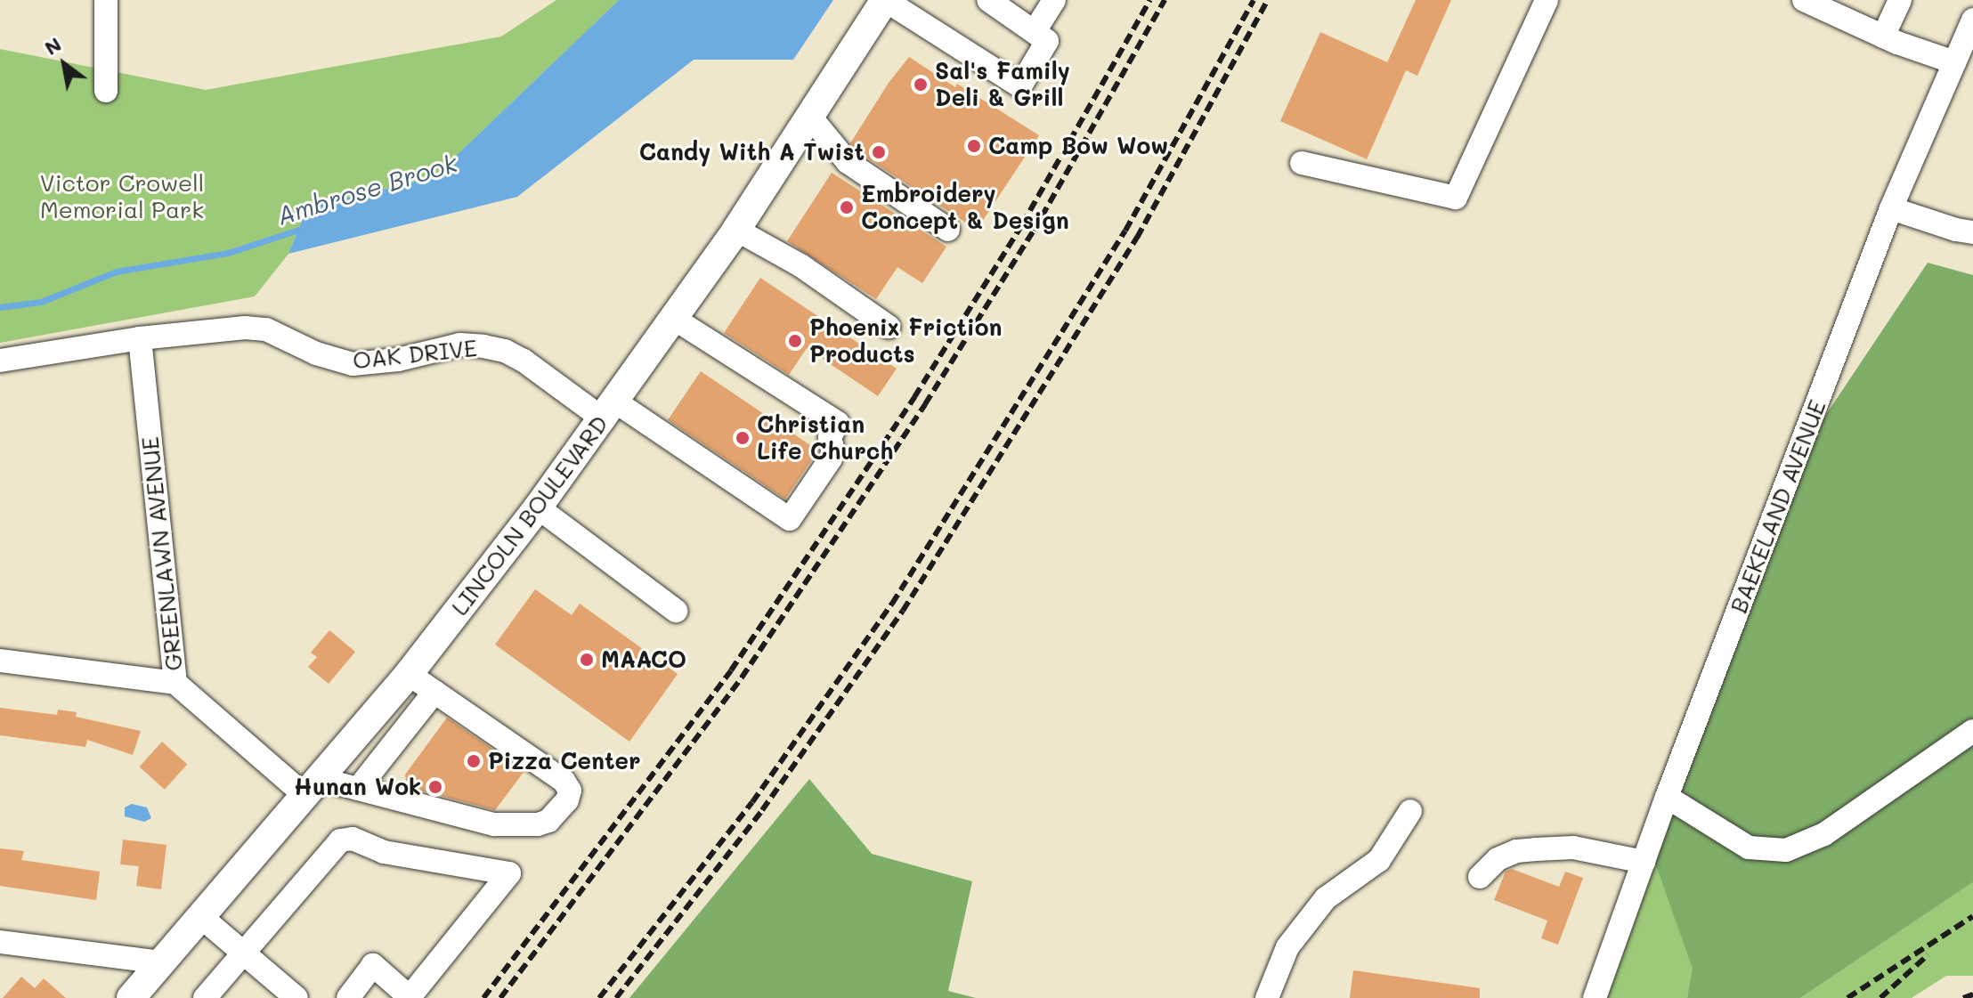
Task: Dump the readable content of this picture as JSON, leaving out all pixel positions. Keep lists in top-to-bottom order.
{
  "streets": {
    "main road": ["LINCOLN BOULEVARD"],
    "street": ["OAK DRIVE", "BAEKELAND AVENUE", "GREENLAWN AVENUE"]
  },
  "crossings": [
    ["OAK DRIVE", "LINCOLN BOULEVARD"],
    ["OAK DRIVE", "GREENLAWN AVENUE"],
    ["LINCOLN BOULEVARD", "GREENLAWN AVENUE"]
  ],
  "water": ["Ambrose Brook"],
  "parks": ["Victor Crowell Memorial Park"],
  "places": [
    "Sal's Family Deli & Grill",
    "Camp Bow Wow",
    "Candy With A Twist",
    "Embroidery Concept & Design",
    "Phoenix Friction Products",
    "Christian Life Church",
    "MAACO",
    "Pizza Center",
    "Hunan Wok"
  ],
  "north": "top left"
}
